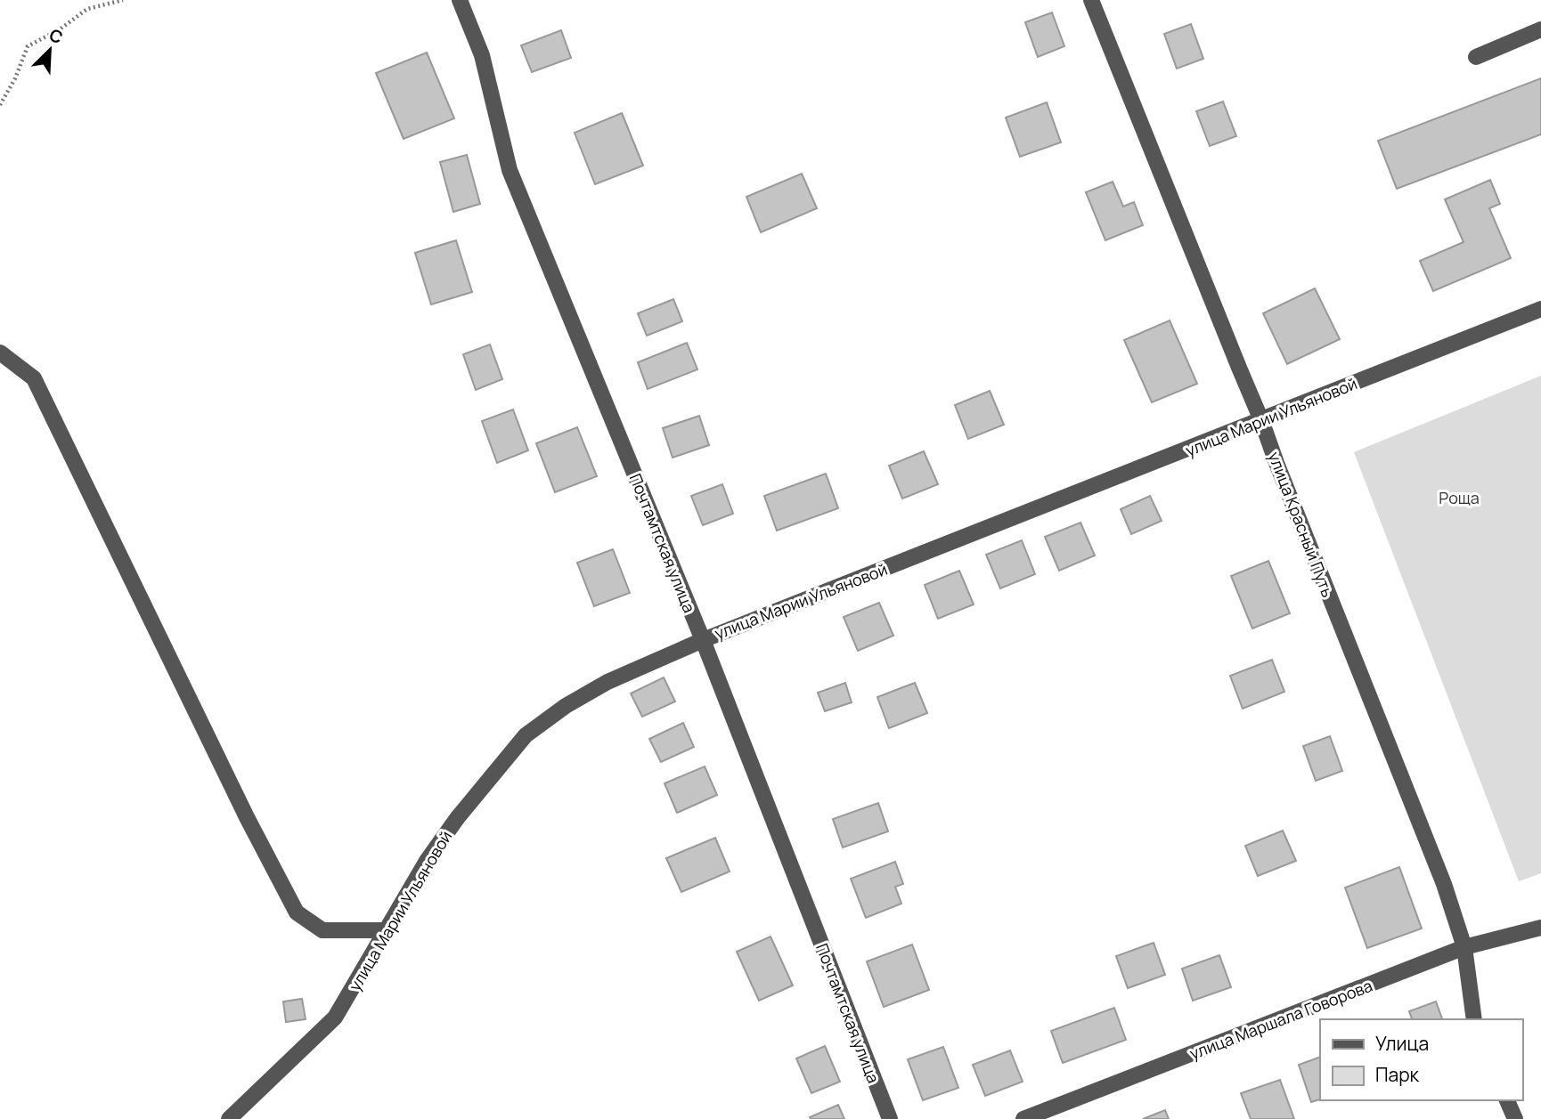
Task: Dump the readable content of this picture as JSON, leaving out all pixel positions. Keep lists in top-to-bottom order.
{
  "streets": {
    "street": [
      "улица Марии Ульяновой",
      "улица Красный Путь",
      "Почтамтская улица",
      "улица Маршала Говорова"
    ]
  },
  "crossings": [
    ["улица Марии Ульяновой", "улица Красный Путь"],
    ["улица Марии Ульяновой", "Почтамтская улица"],
    ["улица Красный Путь", "улица Маршала Говорова"]
  ],
  "parks": ["Роща"],
  "legend": ["Улица", "Парк"],
  "north": "top right"
}
